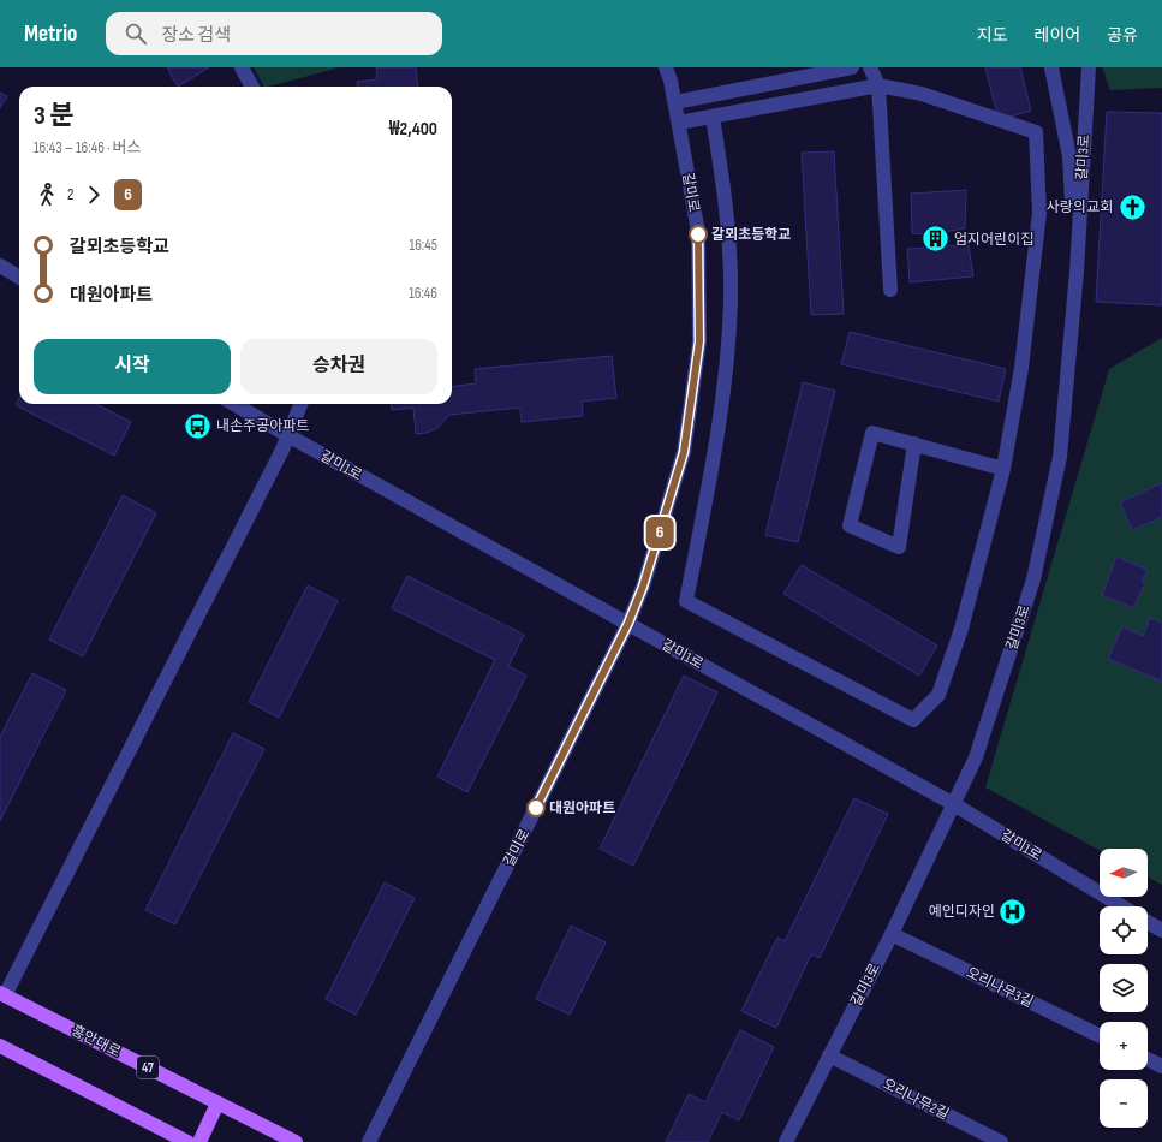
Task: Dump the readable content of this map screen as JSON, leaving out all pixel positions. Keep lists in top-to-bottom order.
{
  "streets": {
    "main road": ["흥안대로", "47"],
    "street": [
      "갈미3로",
      "갈미로",
      "갈미1로",
      "오리나무3길",
      "오리나무2길"
    ]
  },
  "crossings": [
    ["갈미3로", "갈미1로"],
    ["갈미3로", "오리나무3길"],
    ["갈미3로", "오리나무2길"],
    ["갈미로", "갈미1로"]
  ],
  "places": {
    "church": ["사랑의교회"],
    "other": ["갈뫼초등학교", "대원아파트"],
    "building": ["엄지어린이집"],
    "bus stop": ["내손주공아파트"],
    "hospital": ["예인디자인"]
  },
  "lines": ["bus line 6"],
  "north": "left",
  "page": {
    "header": "Metrio",
    "search": "장소 검색",
    "nav": ["지도", "레이어", "공유"],
    "on_map": "6",
    "heading": ["3 분", "16:43 – 16:46 · 버스", "₩2,400"],
    "legs": ["2", "6"],
    "list": [
      {
        "name": "갈뫼초등학교",
        "value": "16:45"
      },
      {
        "name": "대원아파트",
        "value": "16:46"
      }
    ],
    "buttons": ["시작", "승차권"],
    "map_buttons": ["+", "−"]
  }
}
